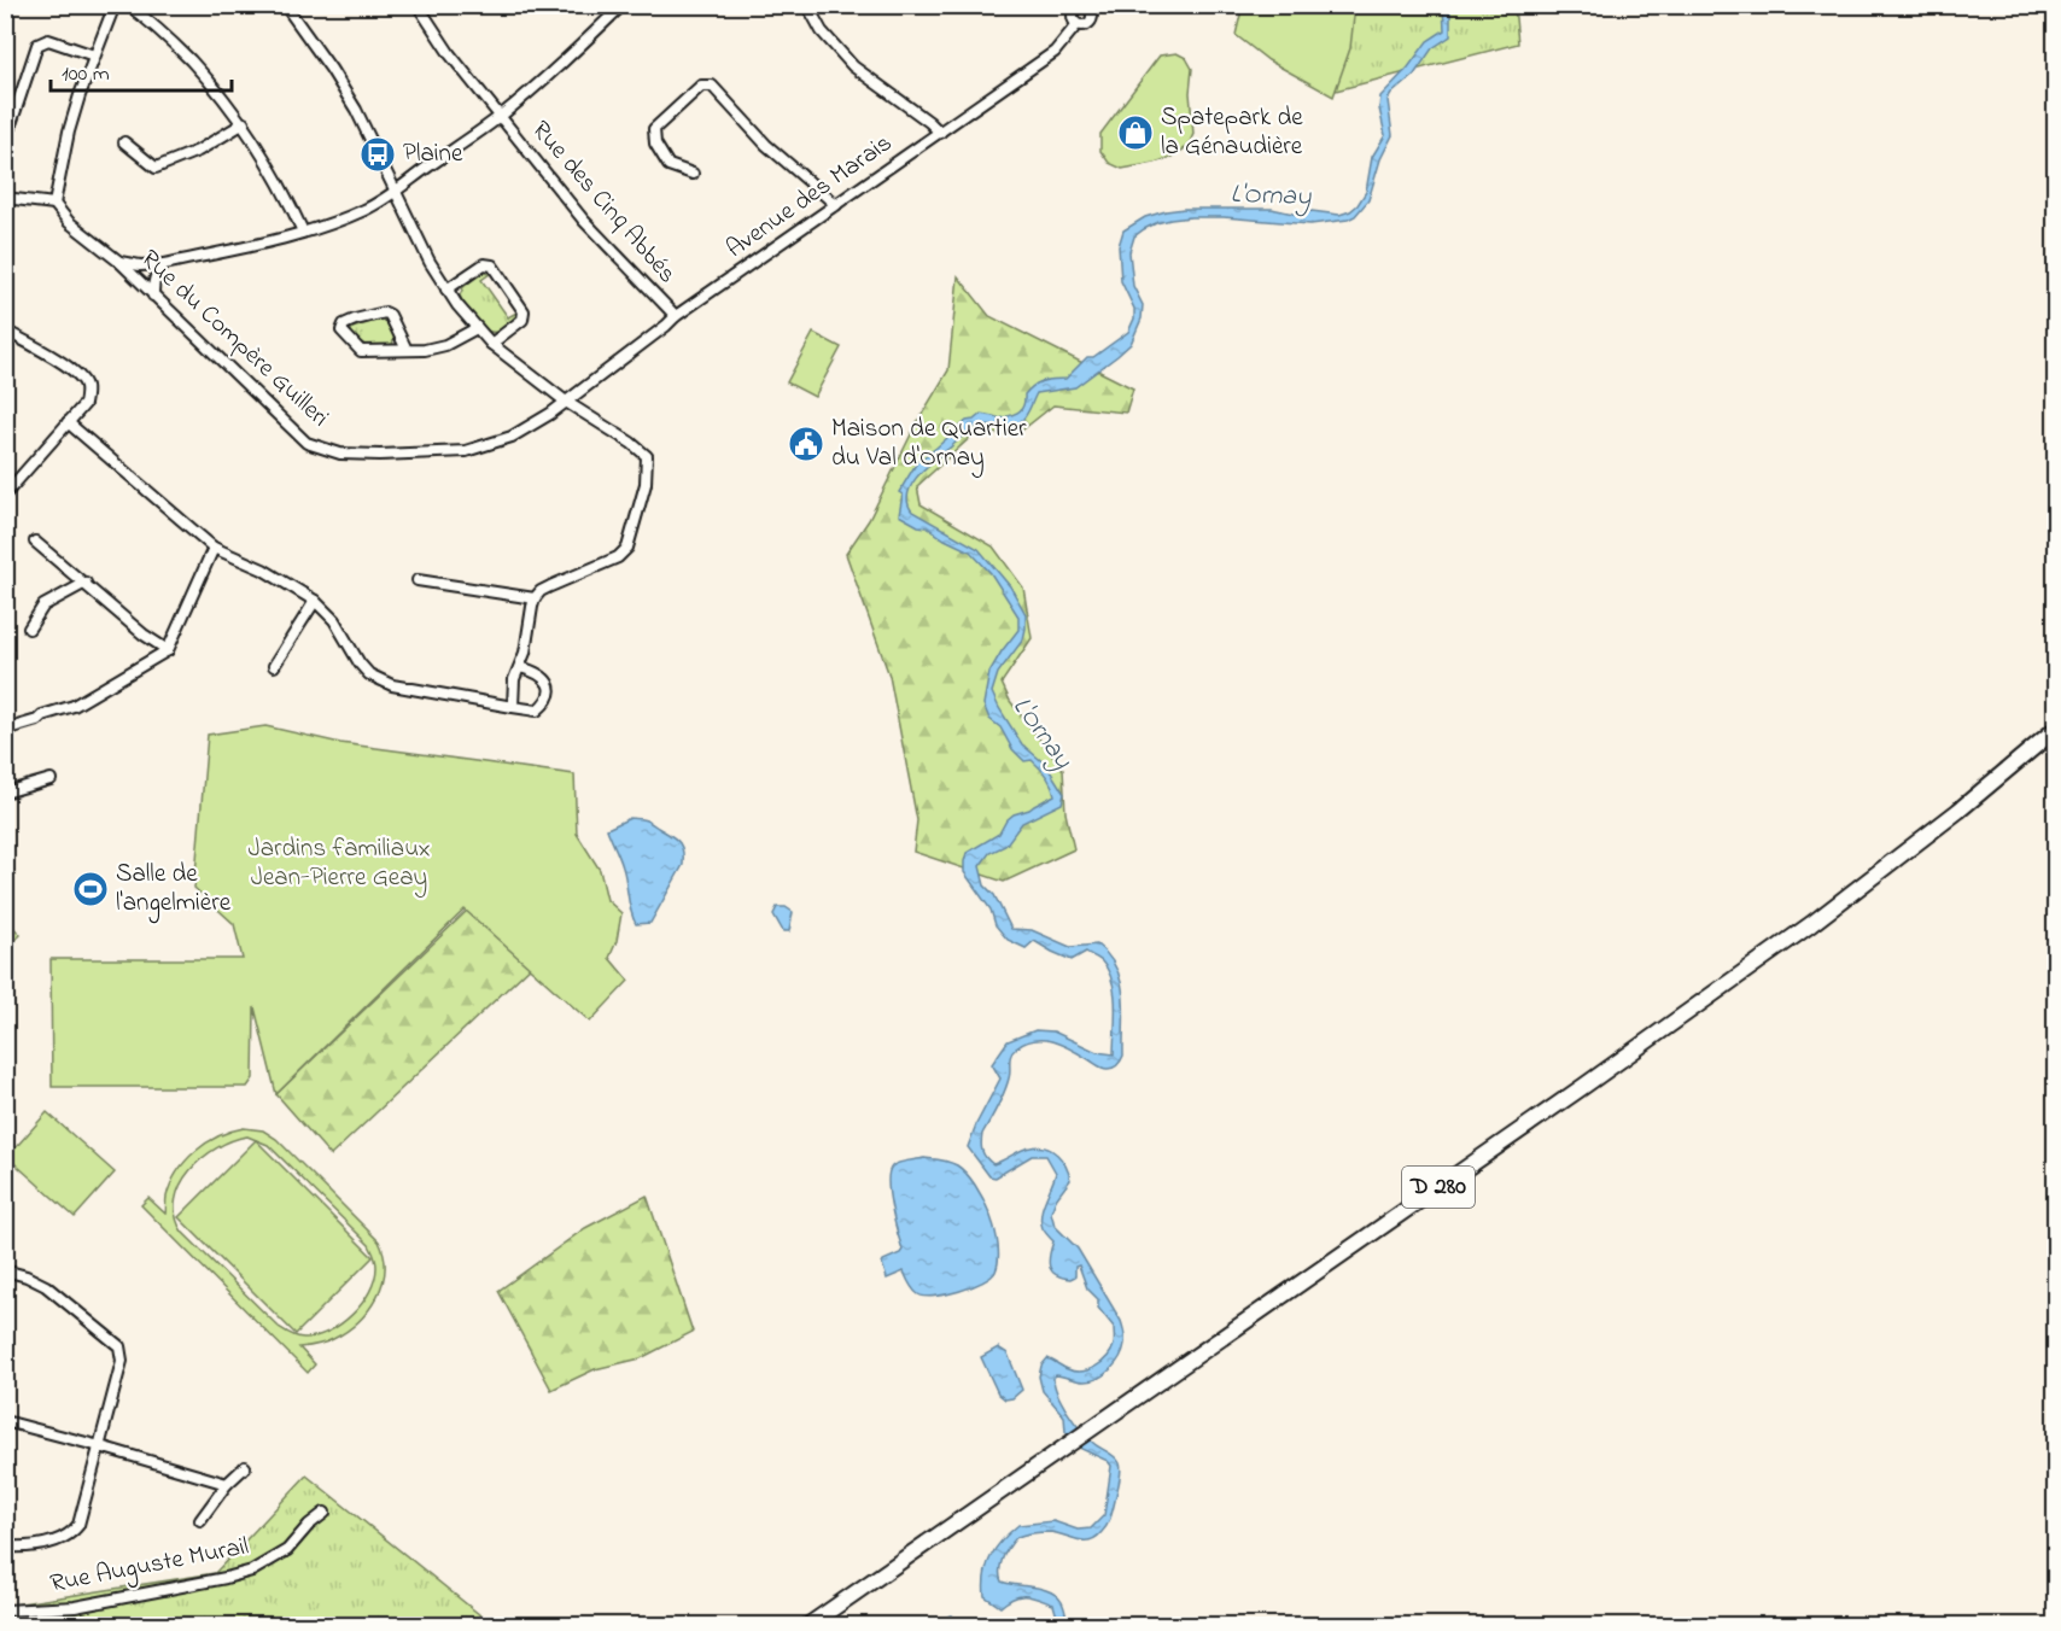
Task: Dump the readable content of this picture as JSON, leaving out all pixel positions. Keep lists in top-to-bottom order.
{
  "streets": {
    "main road": ["D 280"],
    "street": [
      "Avenue des Marais",
      "Rue des Cinq Abbés",
      "Rue du Compère Guilleri",
      "Rue Auguste Murail"
    ]
  },
  "crossings": [
    ["Avenue des Marais", "Rue des Cinq Abbés"],
    ["Avenue des Marais", "Rue du Compère Guilleri"]
  ],
  "water": ["L'Ornay"],
  "parks": ["Jardins familiaux Jean-Pierre Geay"],
  "places": {
    "shop": ["Spatepark de la Génaudière"],
    "bus stop": ["Plaine"],
    "public building": ["Maison de Quartier du Val d'Ornay"],
    "sports": ["Salle de l'angelmière"]
  },
  "scale_bar": "100 m"
}
